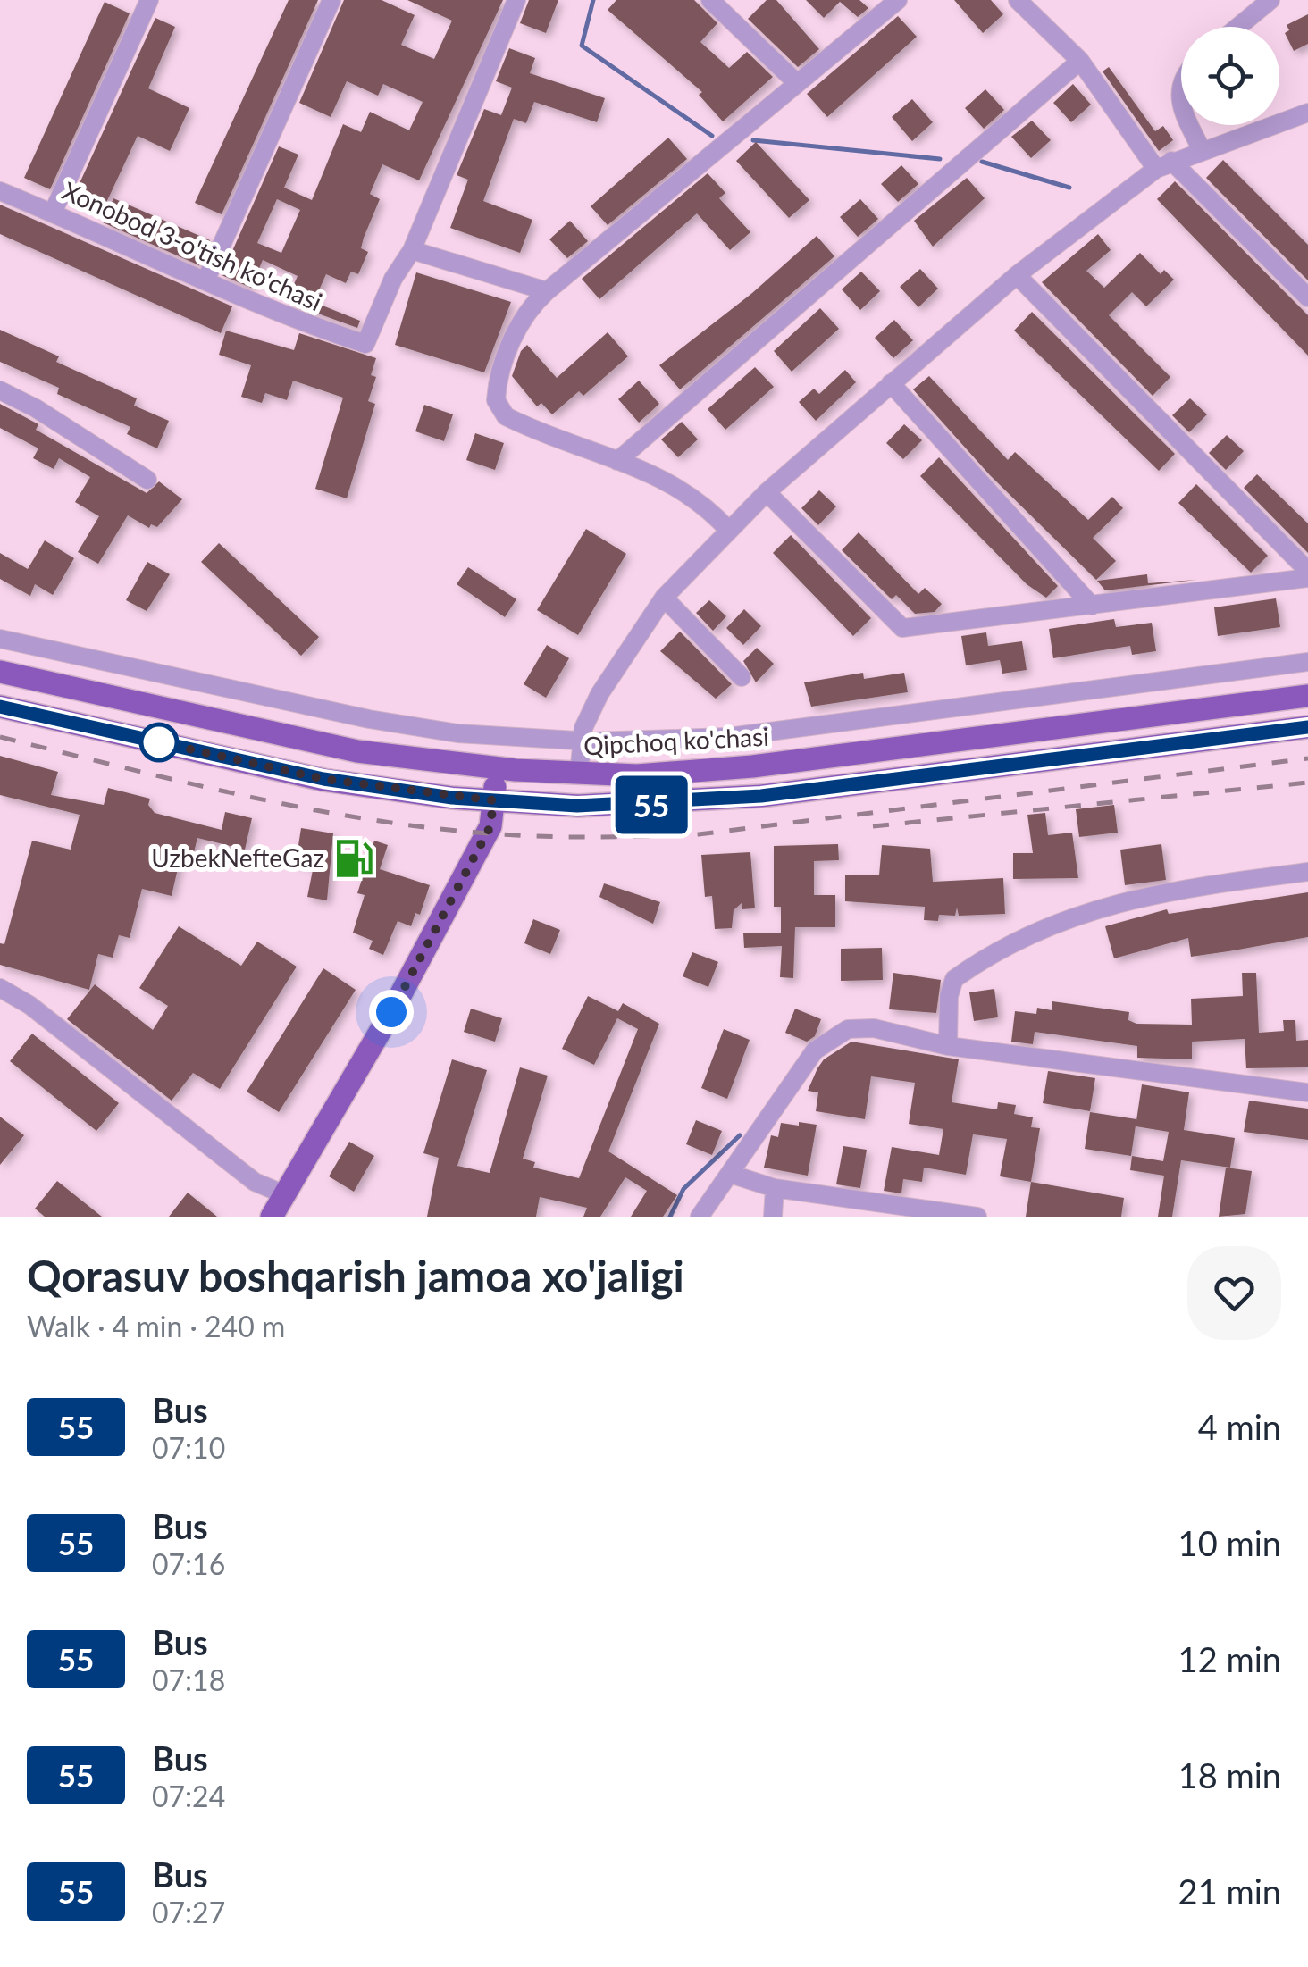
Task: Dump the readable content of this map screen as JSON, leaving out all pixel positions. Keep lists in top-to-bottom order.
{
  "streets": {
    "main road": ["Qipchoq ko'chasi"],
    "street": ["Xonobod 3-o'tish ko'chasi"]
  },
  "places": {
    "fuel station": ["UzbekNefteGaz"]
  },
  "lines": ["bus line 55"],
  "page": {
    "on_map": "55",
    "heading": ["Qorasuv boshqarish jamoa xo'jaligi", "Walk · 4 min · 240 m"],
    "list": [
      {
        "mark": "55",
        "name": "Bus",
        "note": "07:10",
        "value": "4 min"
      },
      {
        "mark": "55",
        "name": "Bus",
        "note": "07:16",
        "value": "10 min"
      },
      {
        "mark": "55",
        "name": "Bus",
        "note": "07:18",
        "value": "12 min"
      },
      {
        "mark": "55",
        "name": "Bus",
        "note": "07:24",
        "value": "18 min"
      },
      {
        "mark": "55",
        "name": "Bus",
        "note": "07:27",
        "value": "21 min"
      }
    ]
  }
}
